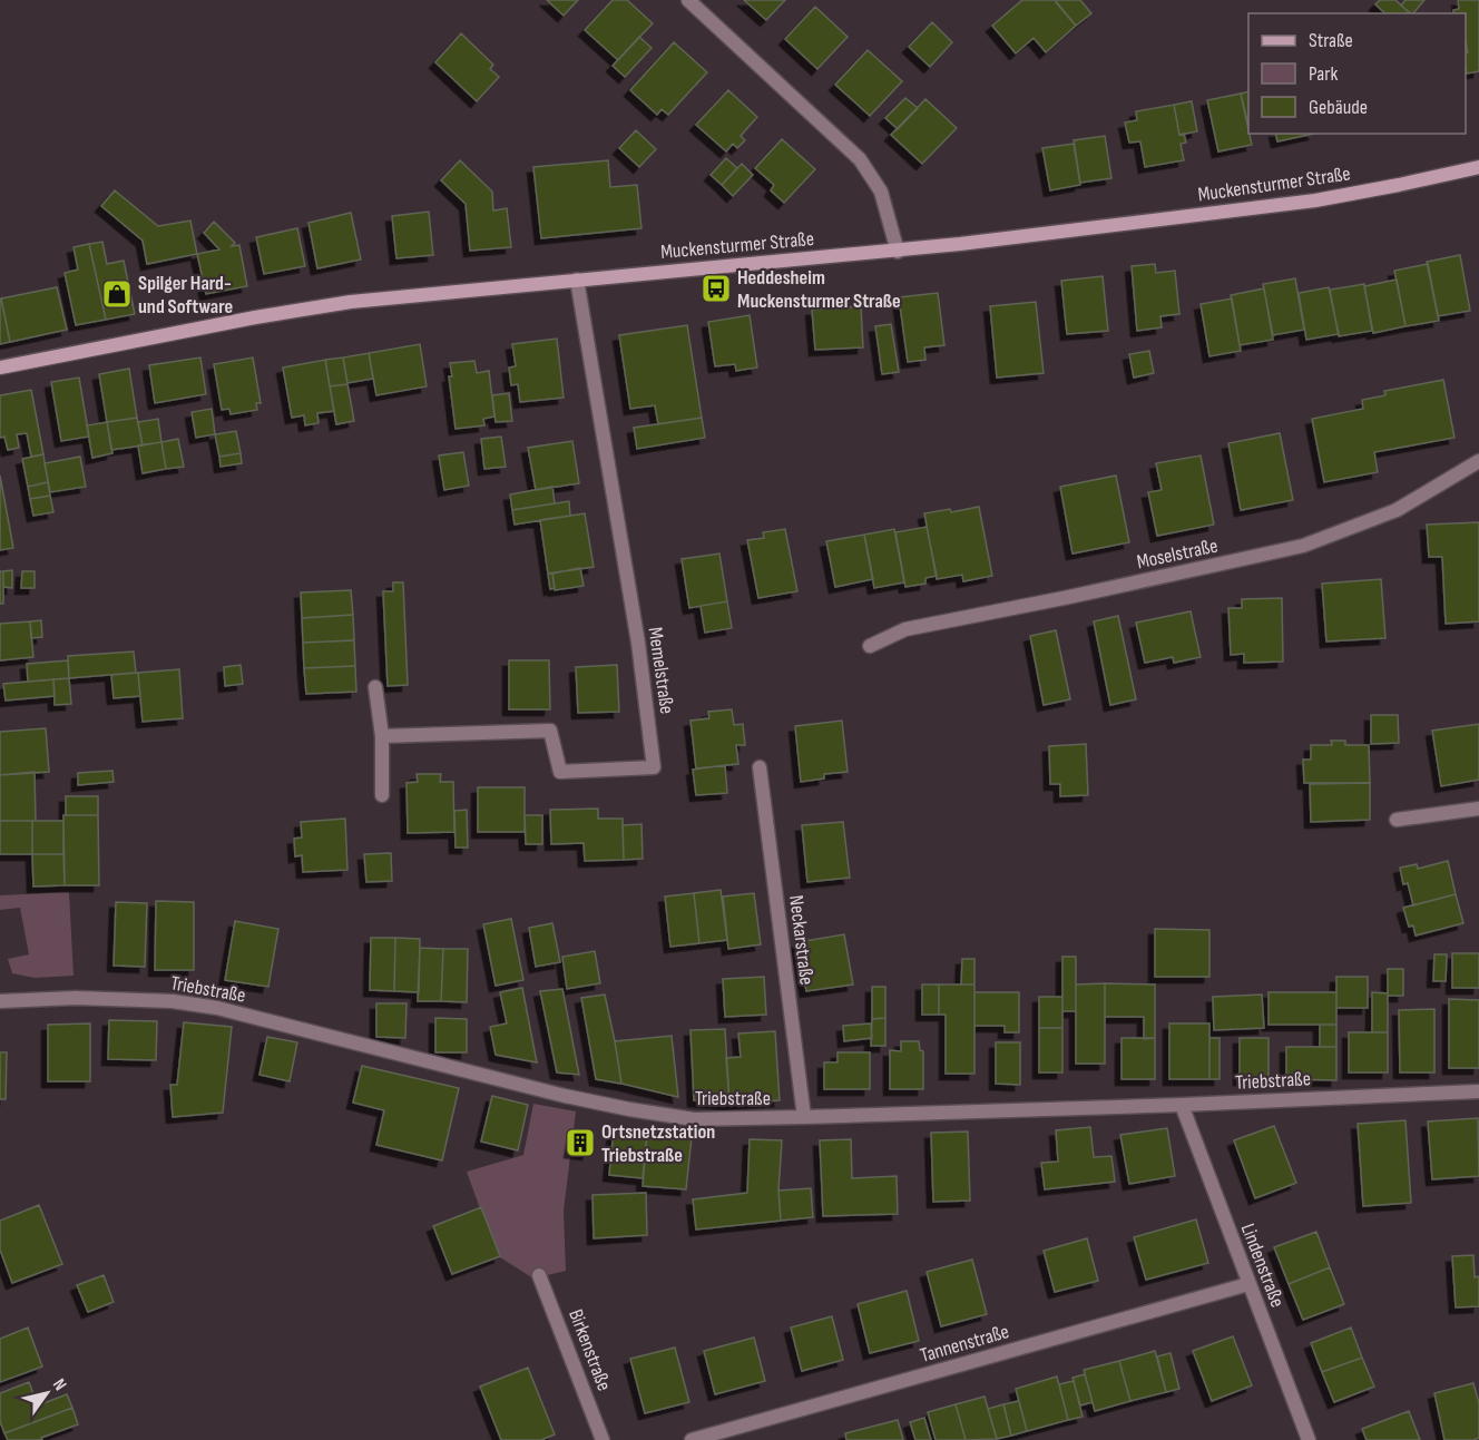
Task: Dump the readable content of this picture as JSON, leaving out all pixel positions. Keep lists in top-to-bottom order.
{
  "streets": {
    "main road": ["Muckensturmer Straße"],
    "street": [
      "Moselstraße",
      "Memelstraße",
      "Neckarstraße",
      "Triebstraße",
      "Lindenstraße",
      "Tannenstraße",
      "Birkenstraße"
    ]
  },
  "crossings": [
    ["Muckensturmer Straße", "Memelstraße"],
    ["Neckarstraße", "Triebstraße"],
    ["Triebstraße", "Lindenstraße"],
    ["Lindenstraße", "Tannenstraße"]
  ],
  "places": {
    "bus stop": ["Heddesheim Muckensturmer Straße"],
    "shop": ["Spilger Hard- und Software"],
    "building": ["Ortsnetzstation Triebstraße"]
  },
  "legend": ["Straße", "Park", "Gebäude"],
  "north": "top right"
}
